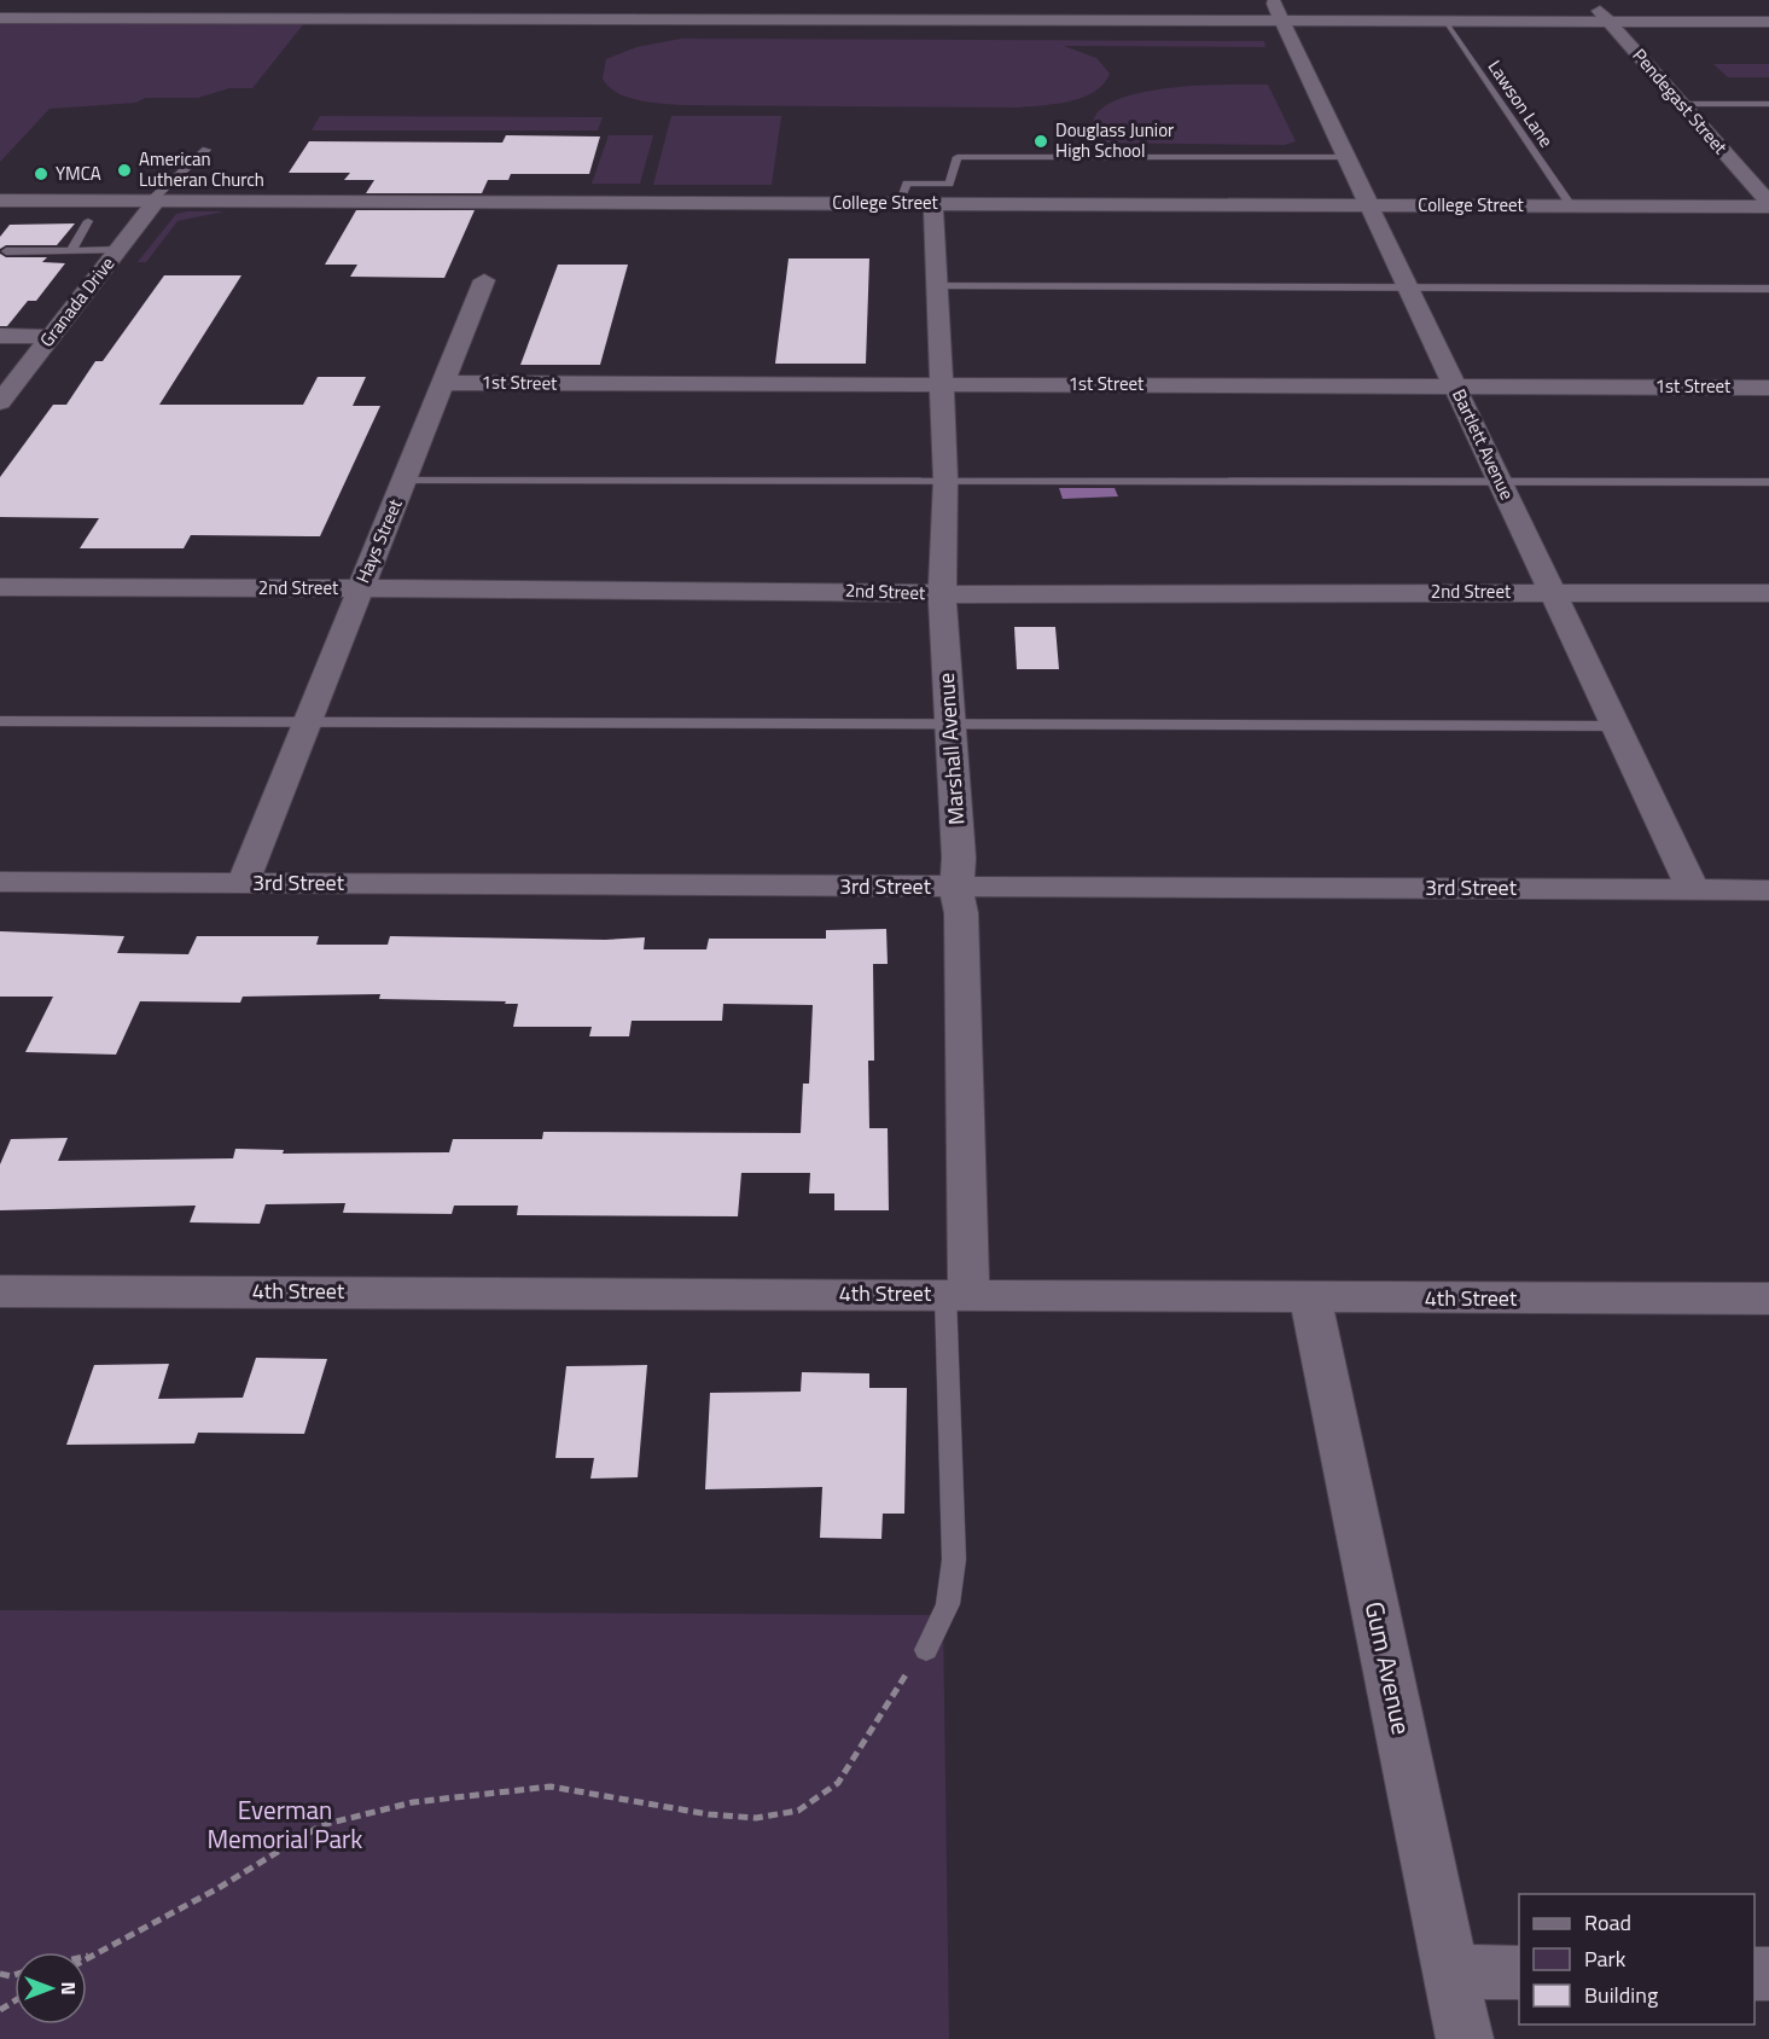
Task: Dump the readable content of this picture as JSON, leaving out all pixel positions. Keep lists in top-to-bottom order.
{
  "streets": {
    "street": [
      "Pendegast Street",
      "College Street",
      "Granada Drive",
      "1st Street",
      "Bartlett Avenue",
      "Hays Street",
      "2nd Street",
      "Marshall Avenue",
      "3rd Street",
      "4th Street",
      "Gum Avenue"
    ],
    "lane": ["Lawson Lane"]
  },
  "crossings": [
    ["Pendegast Street", "College Street"],
    ["Lawson Lane", "College Street"],
    ["College Street", "Granada Drive"],
    ["College Street", "Bartlett Avenue"],
    ["College Street", "Marshall Avenue"],
    ["1st Street", "Bartlett Avenue"],
    ["1st Street", "Hays Street"],
    ["1st Street", "Marshall Avenue"],
    ["Bartlett Avenue", "2nd Street"],
    ["Bartlett Avenue", "3rd Street"],
    ["Hays Street", "2nd Street"],
    ["Hays Street", "3rd Street"],
    ["2nd Street", "Marshall Avenue"],
    ["Marshall Avenue", "3rd Street"],
    ["Marshall Avenue", "4th Street"],
    ["4th Street", "Gum Avenue"]
  ],
  "parks": ["Everman Memorial Park"],
  "places": ["Douglass Junior High School", "American Lutheran Church", "YMCA"],
  "legend": ["Road", "Park", "Building"],
  "north": "right"
}
